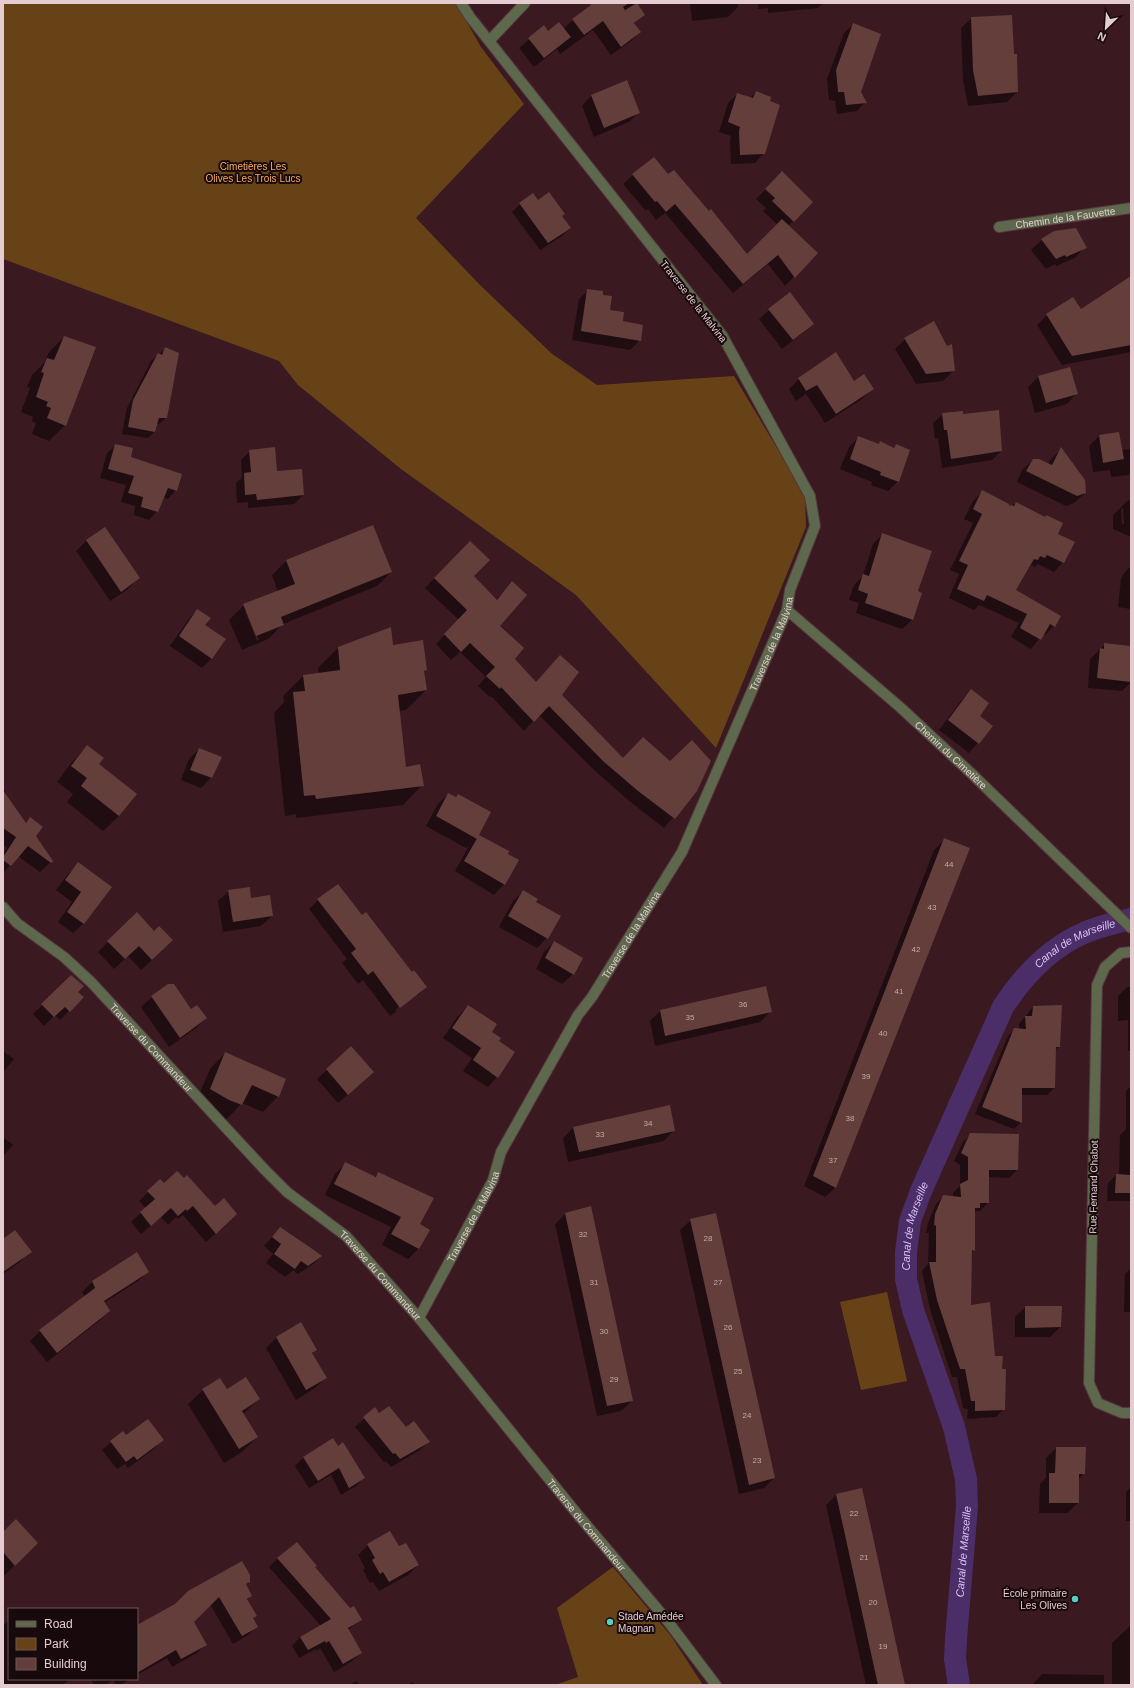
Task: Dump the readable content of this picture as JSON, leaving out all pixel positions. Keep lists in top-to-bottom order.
{
  "streets": {
    "street": [
      "Chemin de la Fauvette",
      "Traverse de la Malvina",
      "Chemin du Cimetière",
      "Traverse du Commandeur",
      "Rue Fernand Chabot"
    ]
  },
  "crossings": [
    ["Traverse de la Malvina", "Chemin du Cimetière"],
    ["Traverse de la Malvina", "Traverse du Commandeur"]
  ],
  "water": ["Canal de Marseille"],
  "parks": ["Cimetières Les Olives Les Trois Lucs"],
  "places": ["École primaire Les Olives", "Stade Amédée Magnan"],
  "house_numbers": [
    "44",
    "43",
    "42",
    "41",
    "36",
    "35",
    "40",
    "39",
    "38",
    "34",
    "33",
    "37",
    "32",
    "28",
    "31",
    "27",
    "26",
    "30",
    "25",
    "29",
    "24",
    "23",
    "22",
    "21",
    "20",
    "19"
  ],
  "legend": ["Road", "Park", "Building"],
  "north": "bottom left"
}
